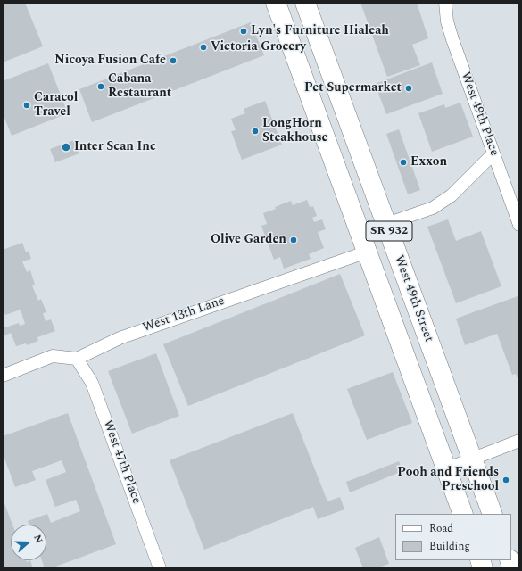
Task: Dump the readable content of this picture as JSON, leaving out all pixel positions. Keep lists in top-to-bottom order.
{
  "streets": {
    "main road": ["SR 932", "West 49th Street"],
    "street": ["West 49th Place", "West 13th Lane", "West 47th Place"]
  },
  "crossings": [
    ["SR 932", "West 13th Lane"],
    ["West 13th Lane", "West 47th Place"]
  ],
  "places": [
    "Lyn's Furniture Hialeah",
    "Victoria Grocery",
    "Nicoya Fusion Cafe",
    "Cabana Restaurant",
    "Pet Supermarket",
    "Caracol Travel",
    "LongHorn Steakhouse",
    "Inter Scan Inc",
    "Exxon",
    "Olive Garden",
    "Pooh and Friends Preschool"
  ],
  "legend": ["Road", "Building"],
  "north": "right"
}
